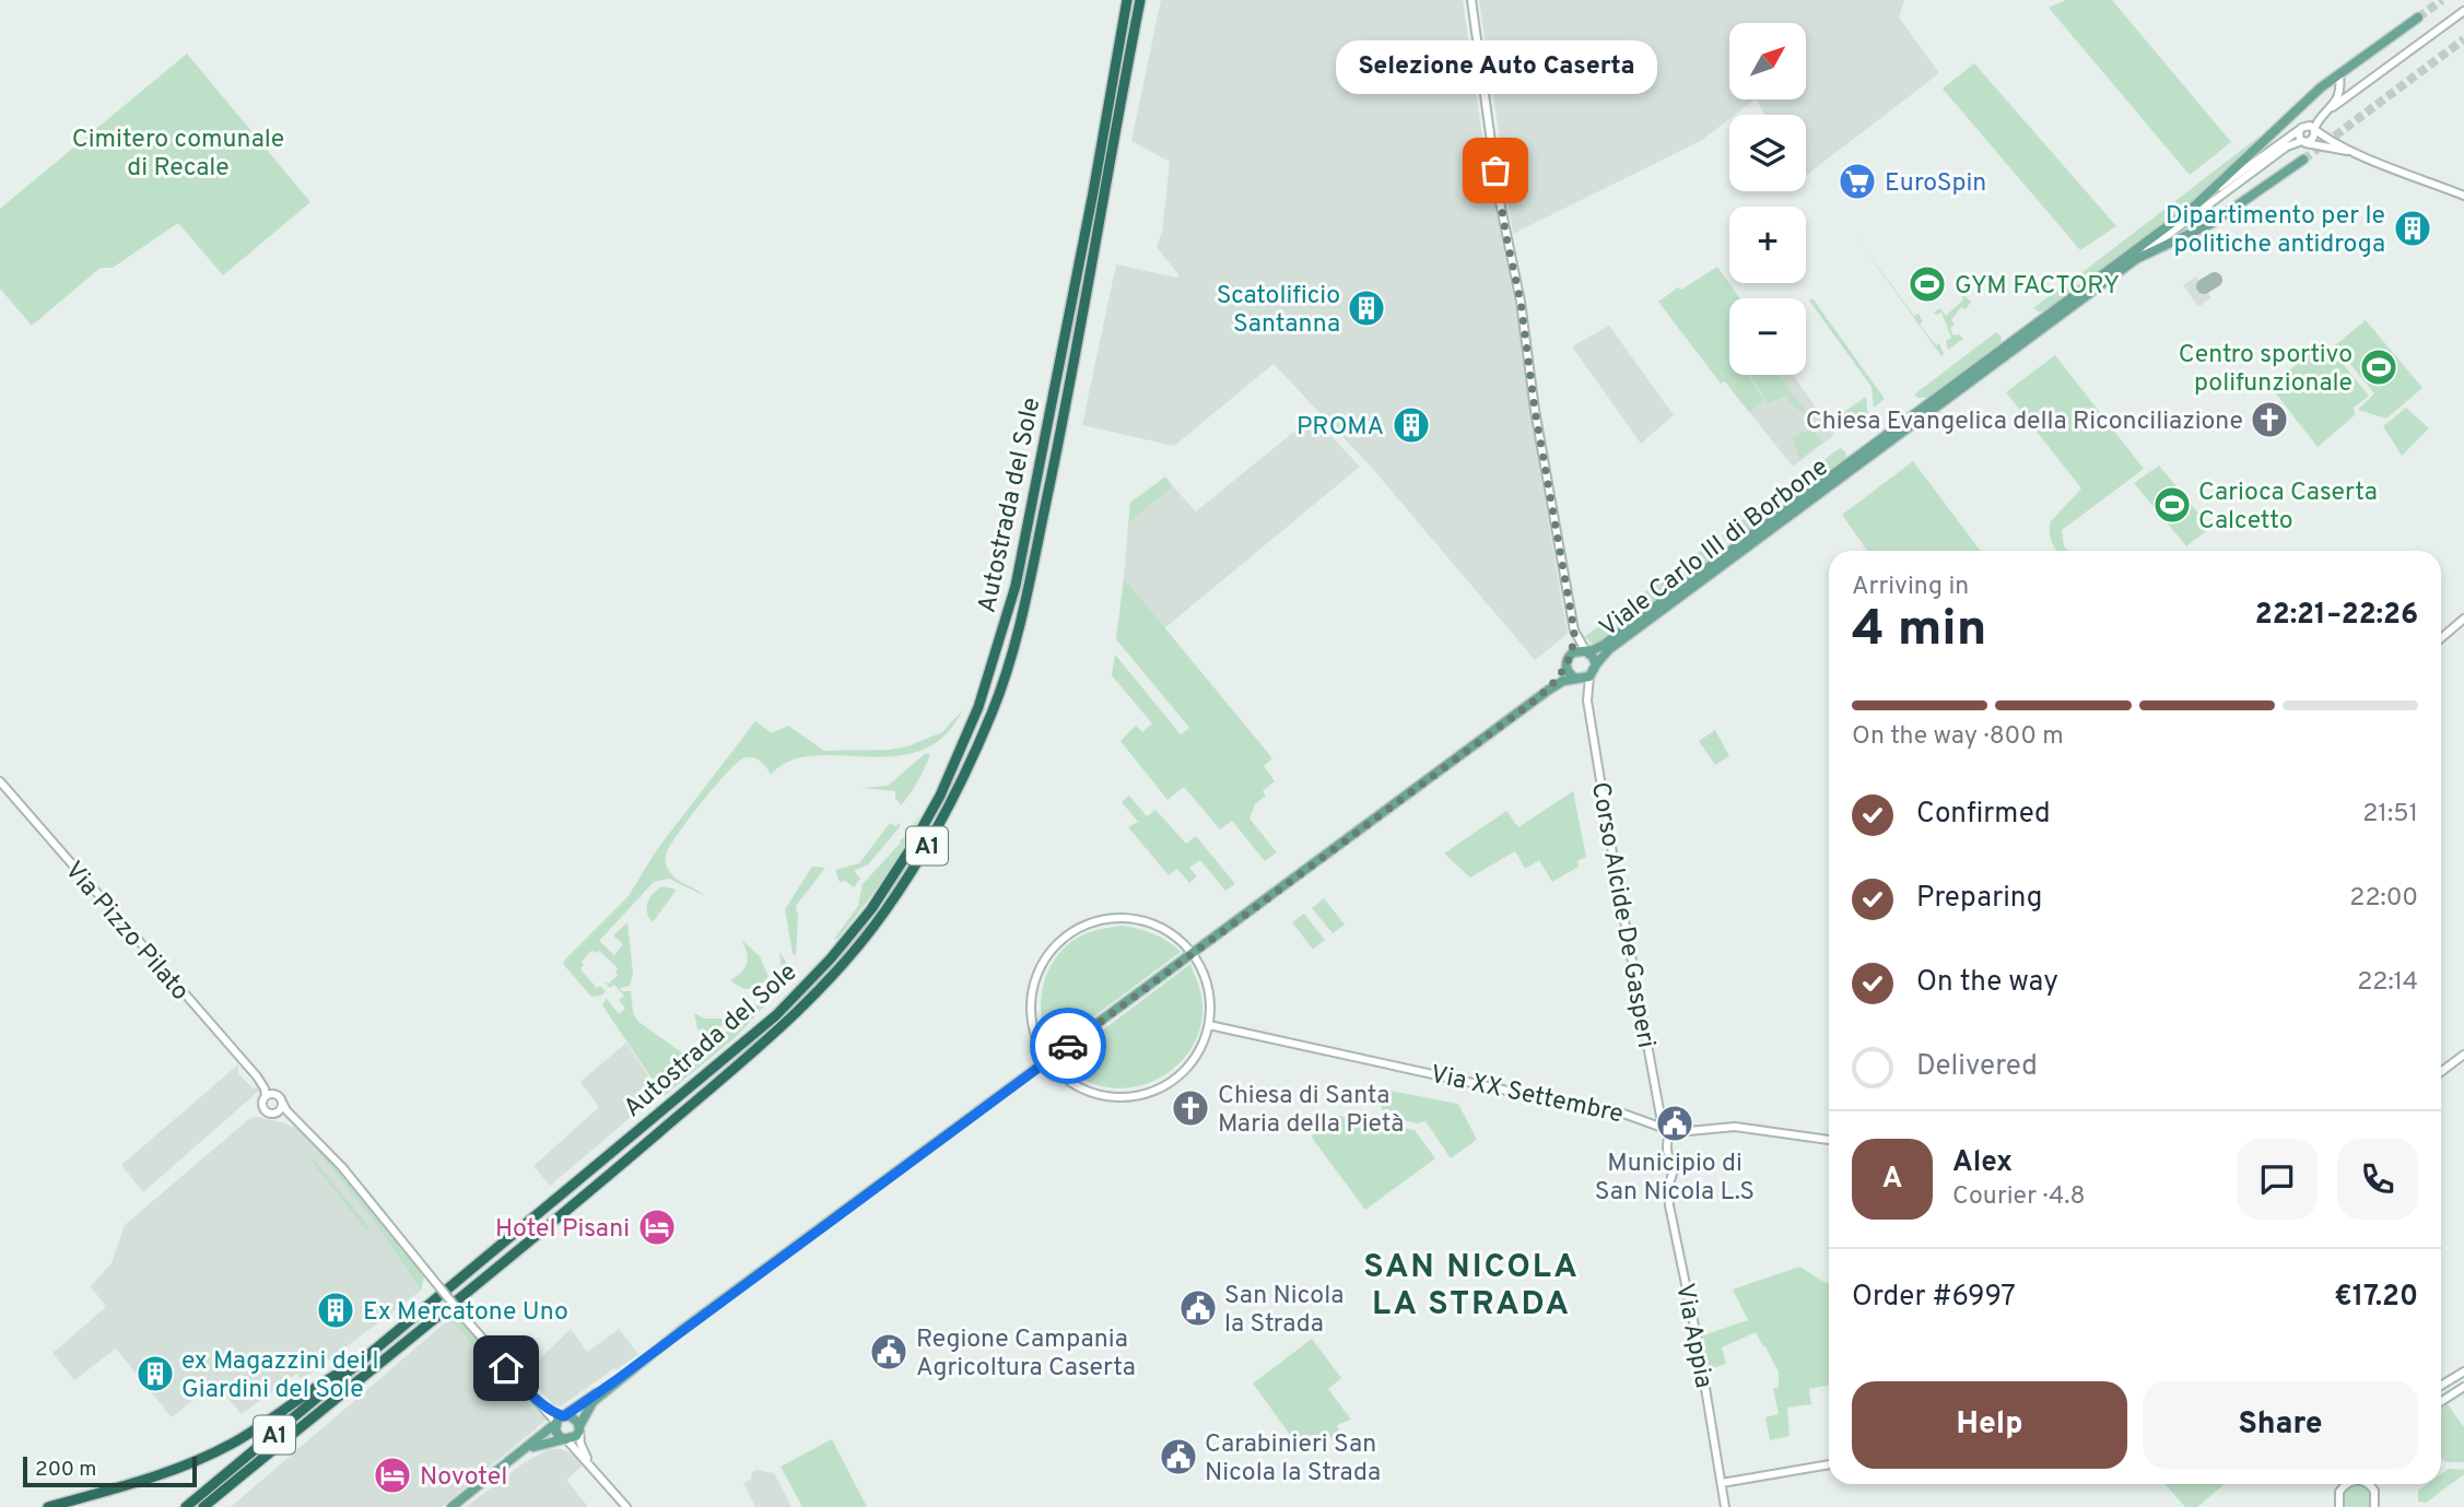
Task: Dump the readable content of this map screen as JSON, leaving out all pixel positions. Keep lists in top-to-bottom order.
{
  "streets": {
    "highway": ["Autostrada del Sole", "A1"],
    "main road": ["Viale Carlo III di Borbone"],
    "street": [
      "Corso Alcide De Gasperi",
      "Via Pizzo Pilato",
      "Via XX Settembre",
      "Via Appia"
    ]
  },
  "crossings": [
    ["Viale Carlo III di Borbone", "Corso Alcide De Gasperi"],
    ["Corso Alcide De Gasperi", "Via XX Settembre"]
  ],
  "districts": ["SAN NICOLA LA STRADA"],
  "parks": ["Cimitero comunale di Recale"],
  "places": {
    "other": ["Selezione Auto Caserta"],
    "supermarket": ["EuroSpin"],
    "building": [
      "Dipartimento per le politiche antidroga",
      "Scatolificio Santanna",
      "PROMA",
      "Ex Mercatone Uno",
      "ex Magazzini dei I Giardini del Sole"
    ],
    "sports": ["GYM FACTORY", "Centro sportivo polifunzionale", "Carioca Caserta Calcetto"],
    "church": ["Chiesa Evangelica della Riconciliazione", "Chiesa di Santa Maria della Pietà"],
    "public building": [
      "Municipio di San Nicola L.S",
      "San Nicola la Strada",
      "Regione Campania Agricoltura Caserta",
      "Carabinieri San Nicola la Strada"
    ],
    "hotel": ["Hotel Pisani", "Novotel"]
  },
  "scale_bar": "200 m",
  "north": "top right",
  "page": {
    "map_buttons": ["+", "−"],
    "bubble": "Selezione Auto Caserta",
    "heading": ["4 min", "Arriving in", "22:21–22:26"],
    "panel": [
      "Alex",
      "Courier · 4.8",
      "Order #6997",
      "€17.20"
    ],
    "bar": "On the way · 800 m",
    "list": [
      ["Confirmed", "21:51"],
      ["Preparing", "22:00"],
      ["On the way", "22:14"],
      "Delivered"
    ],
    "round": "A",
    "buttons": ["Help", "Share"],
    "scale": "200 m"
  }
}
